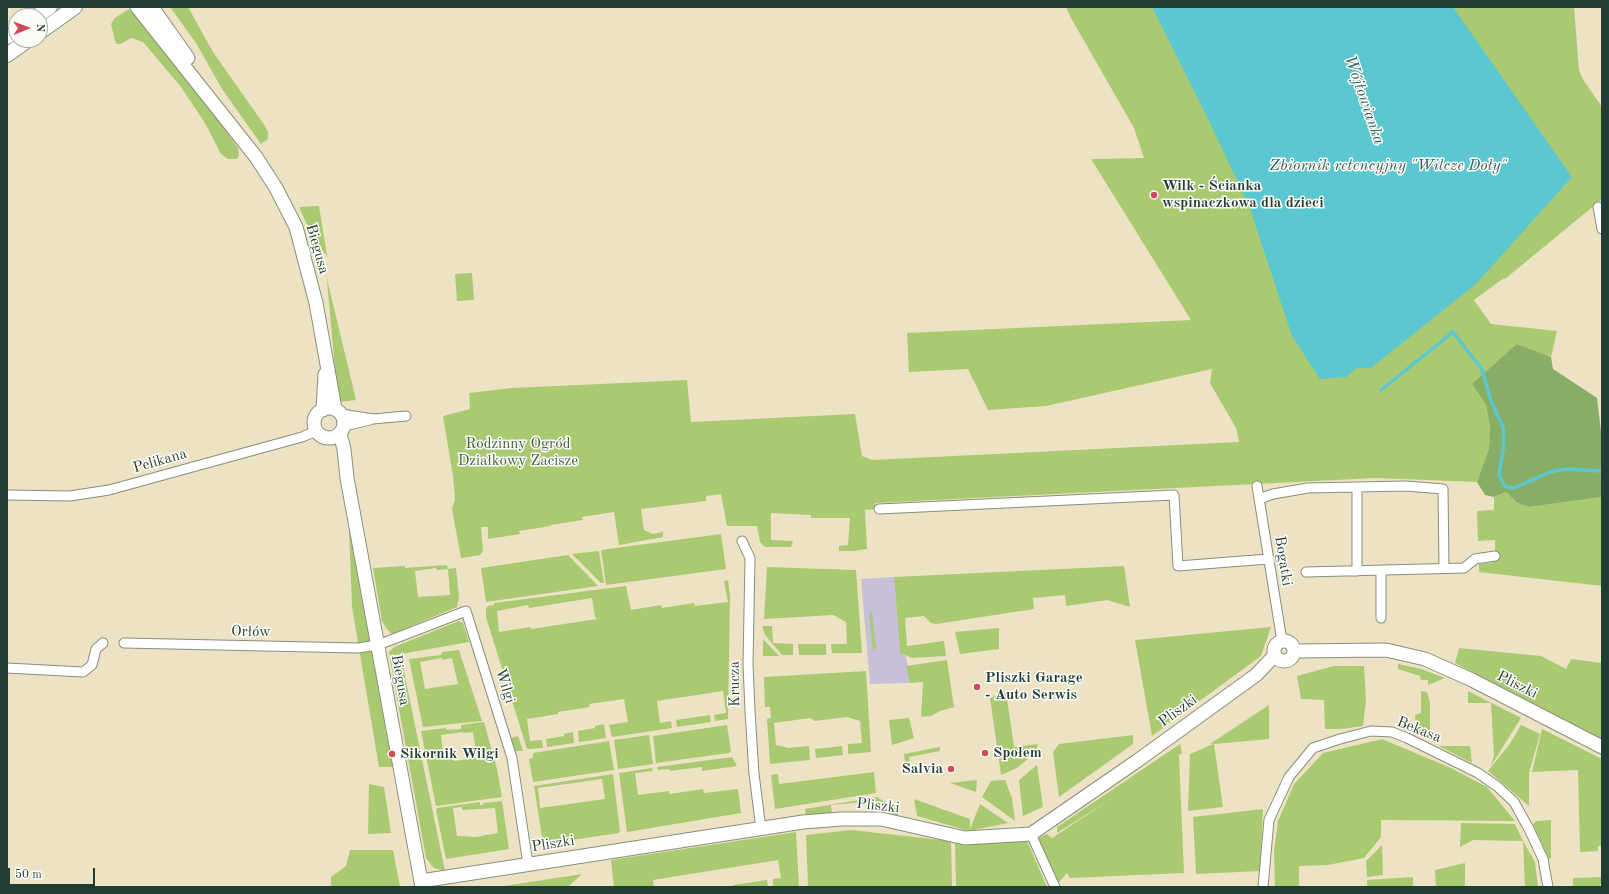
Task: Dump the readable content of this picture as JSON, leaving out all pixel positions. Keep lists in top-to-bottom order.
{
  "streets": {
    "street": [
      "Biegusa",
      "Pelikana",
      "Bogatki",
      "Orłów",
      "Krucza",
      "Pliszki",
      "Wilgi",
      "Bekasa"
    ]
  },
  "crossings": [
    ["Biegusa", "Pelikana"],
    ["Biegusa", "Orłów"],
    ["Biegusa", "Pliszki"],
    ["Biegusa", "Wilgi"],
    ["Bogatki", "Pliszki"],
    ["Orłów", "Wilgi"],
    ["Krucza", "Pliszki"],
    ["Pliszki", "Wilgi"]
  ],
  "water": ["Wójtowianka", "Zbiornik retencyjny \"Wilcze Doły\""],
  "parks": ["Rodzinny Ogród Działkowy Zacisze"],
  "places": [
    "Wilk - Ścianka wspinaczkowa dla dzieci",
    "Pliszki Garage - Auto Serwis",
    "Społem",
    "Sikornik Wilgi",
    "Salvia"
  ],
  "scale_bar": "50 m",
  "north": "right"
}
